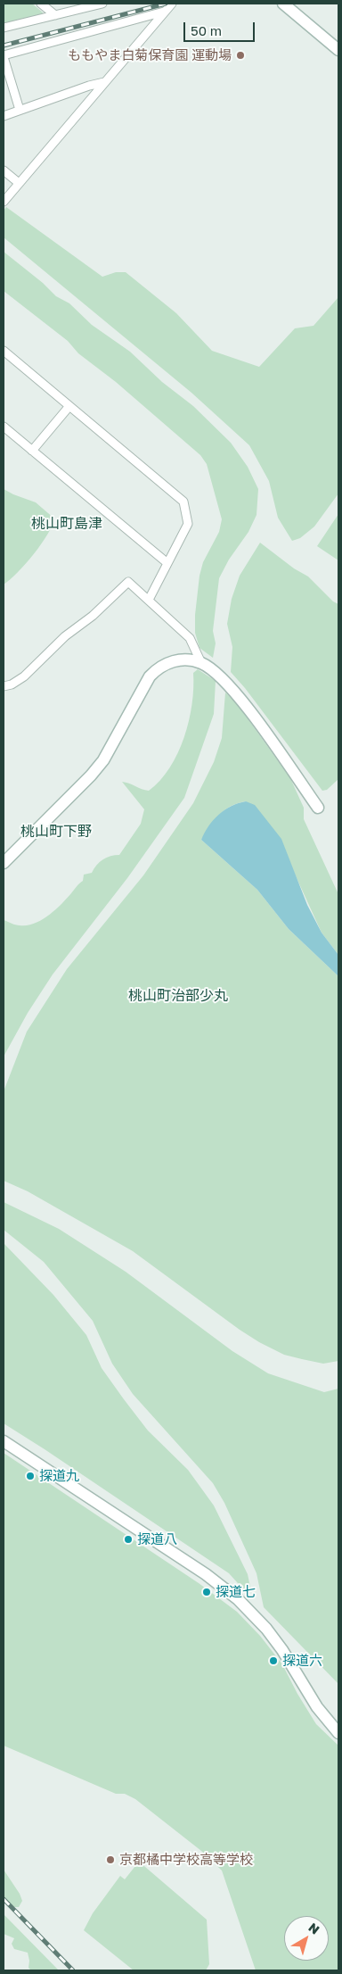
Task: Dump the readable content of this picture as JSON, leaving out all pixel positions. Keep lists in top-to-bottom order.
{
  "districts": ["桃山町島津", "桃山町下野", "桃山町治部少丸"],
  "places": [
    "ももやま白菊保育園 運動場",
    "探道九",
    "探道八",
    "探道七",
    "探道六",
    "京都橘中学校高等学校"
  ],
  "scale_bar": "50 m",
  "north": "top right"
}
